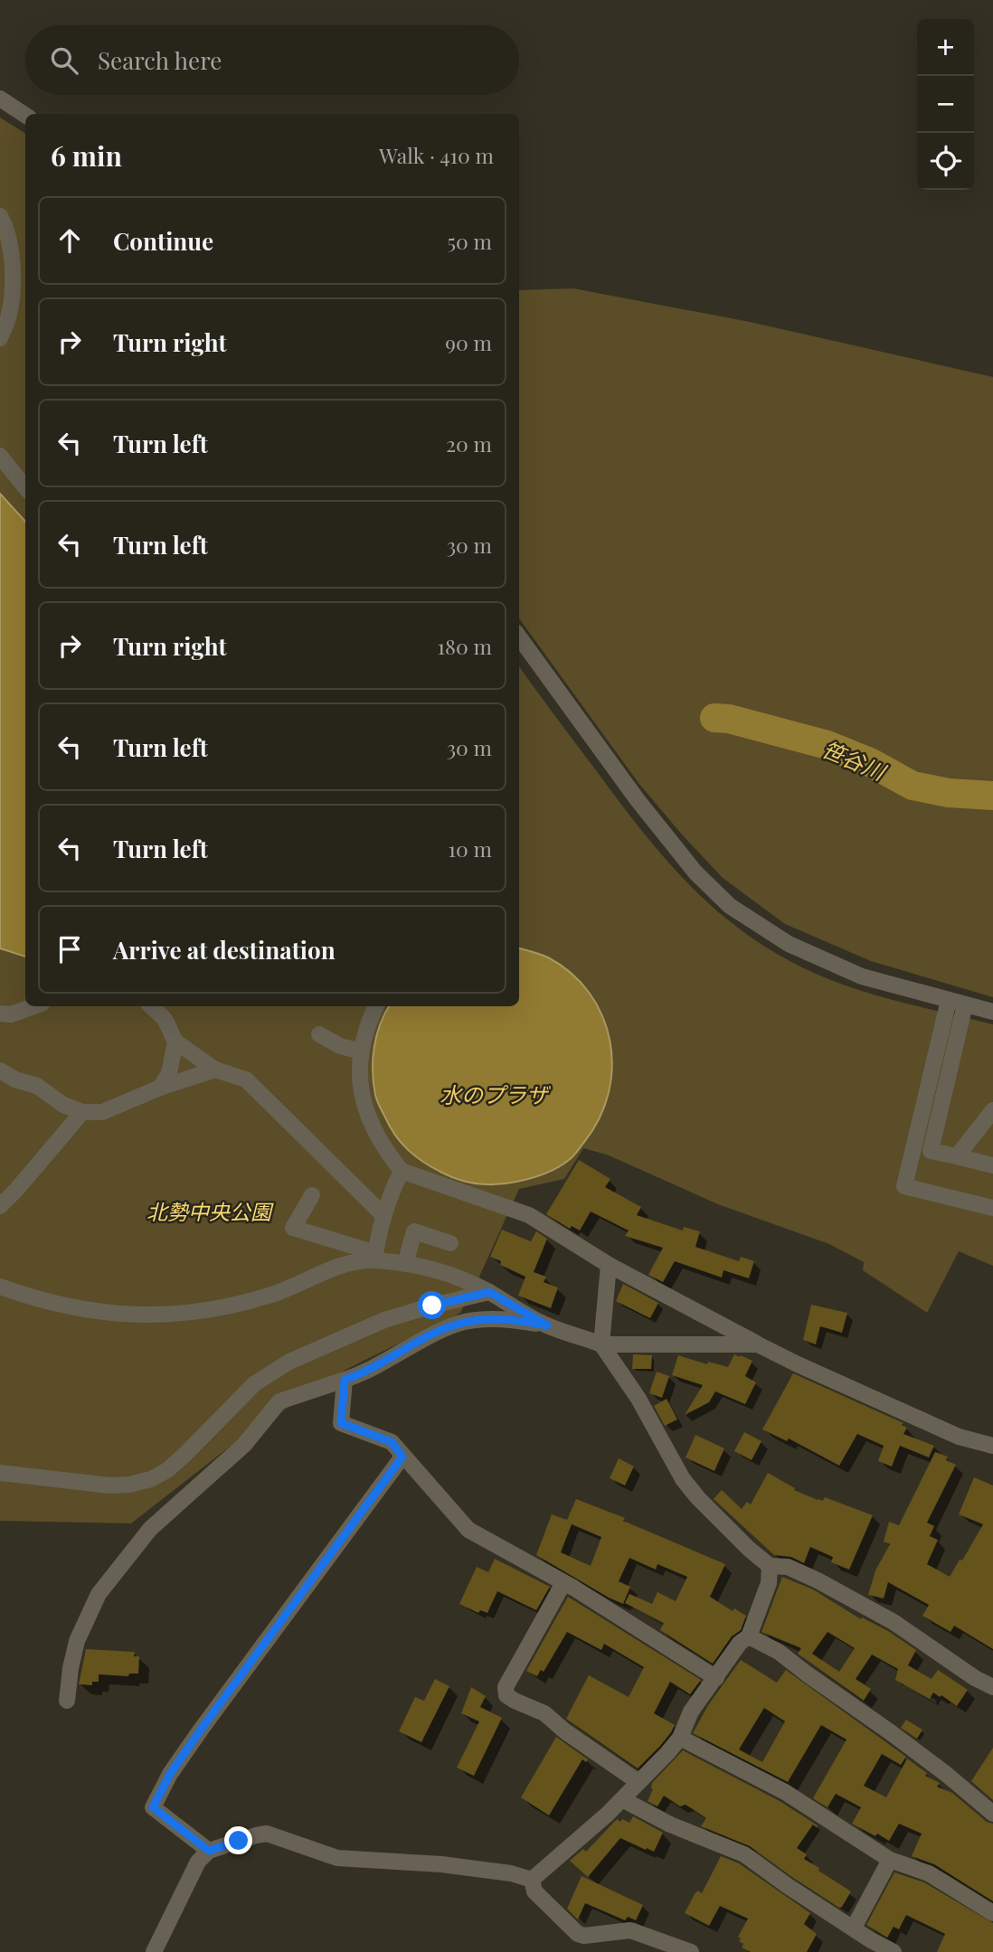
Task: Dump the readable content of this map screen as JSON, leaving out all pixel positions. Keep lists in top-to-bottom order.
{
  "water": ["笹谷川", "水のプラザ"],
  "parks": ["北勢中央公園"],
  "page": {
    "map_buttons": ["+", "−"],
    "search": "Search here",
    "heading": ["6 min", "Walk · 410 m"],
    "list": [
      ["Continue", "50 m"],
      ["Turn right", "90 m"],
      ["Turn left", "20 m"],
      ["Turn left", "30 m"],
      ["Turn right", "180 m"],
      ["Turn left", "30 m"],
      ["Turn left", "10 m"],
      "Arrive at destination"
    ]
  }
}
